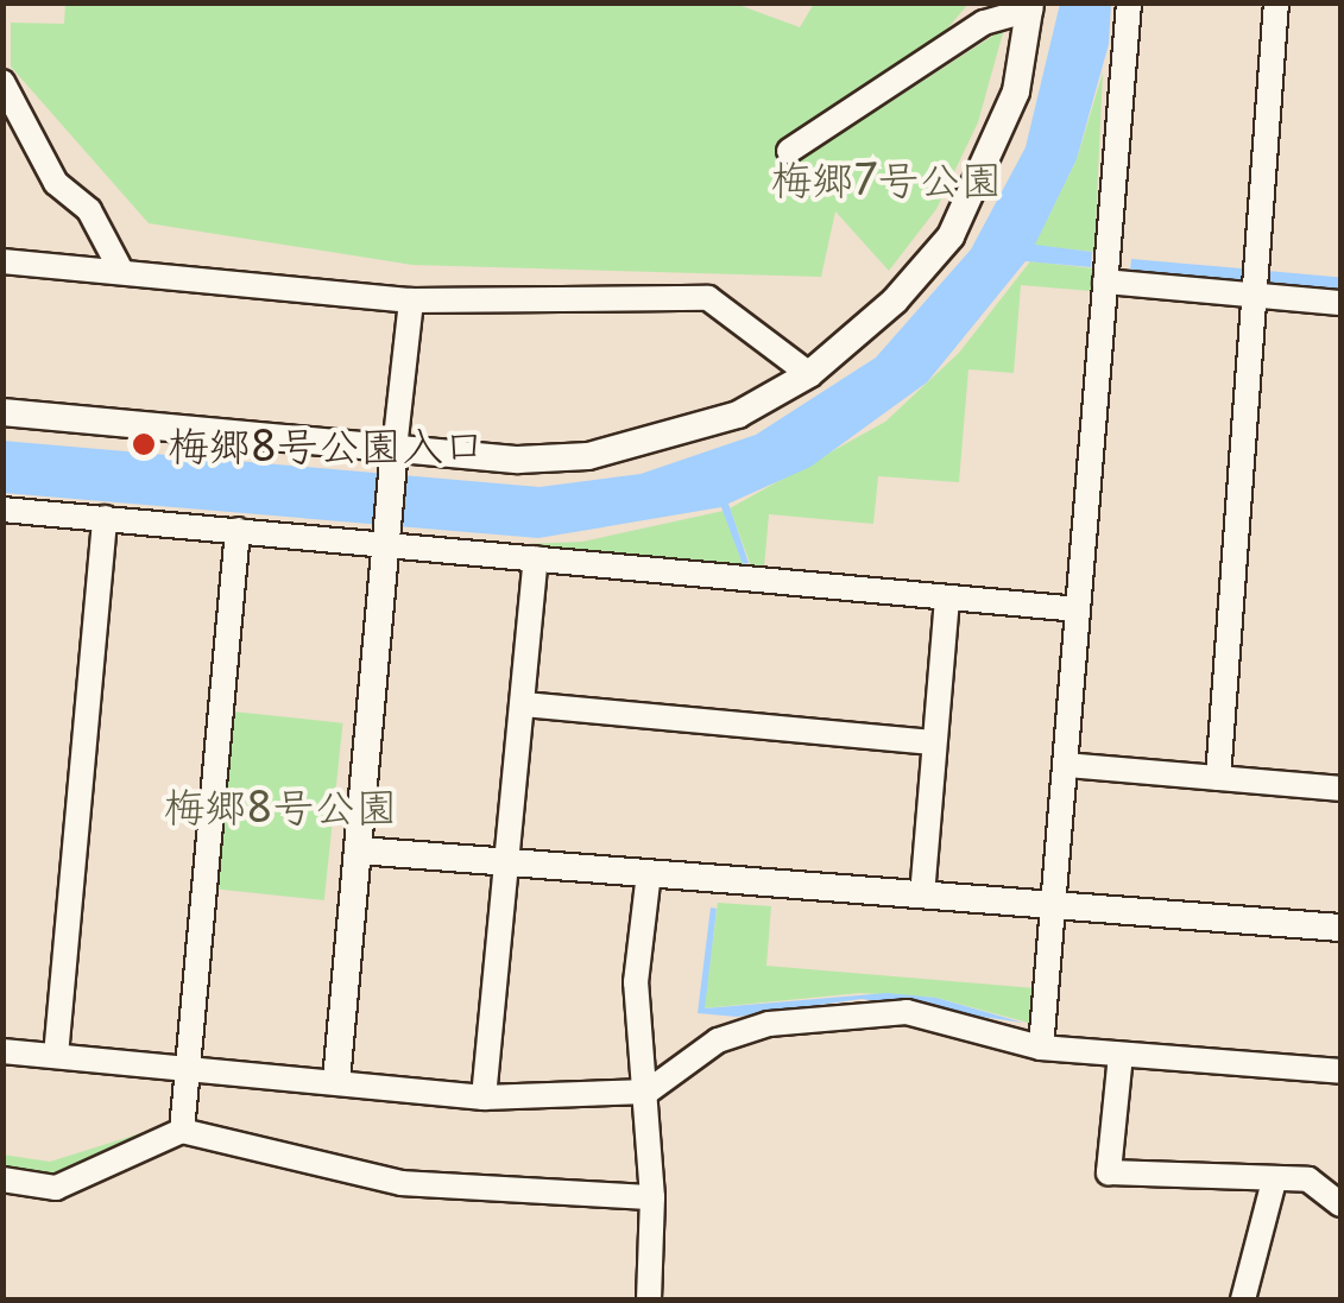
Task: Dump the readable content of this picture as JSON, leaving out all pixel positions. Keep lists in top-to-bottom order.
{
  "parks": ["梅郷7号公園", "梅郷8号公園"],
  "places": ["梅郷8号公園入口"]
}
